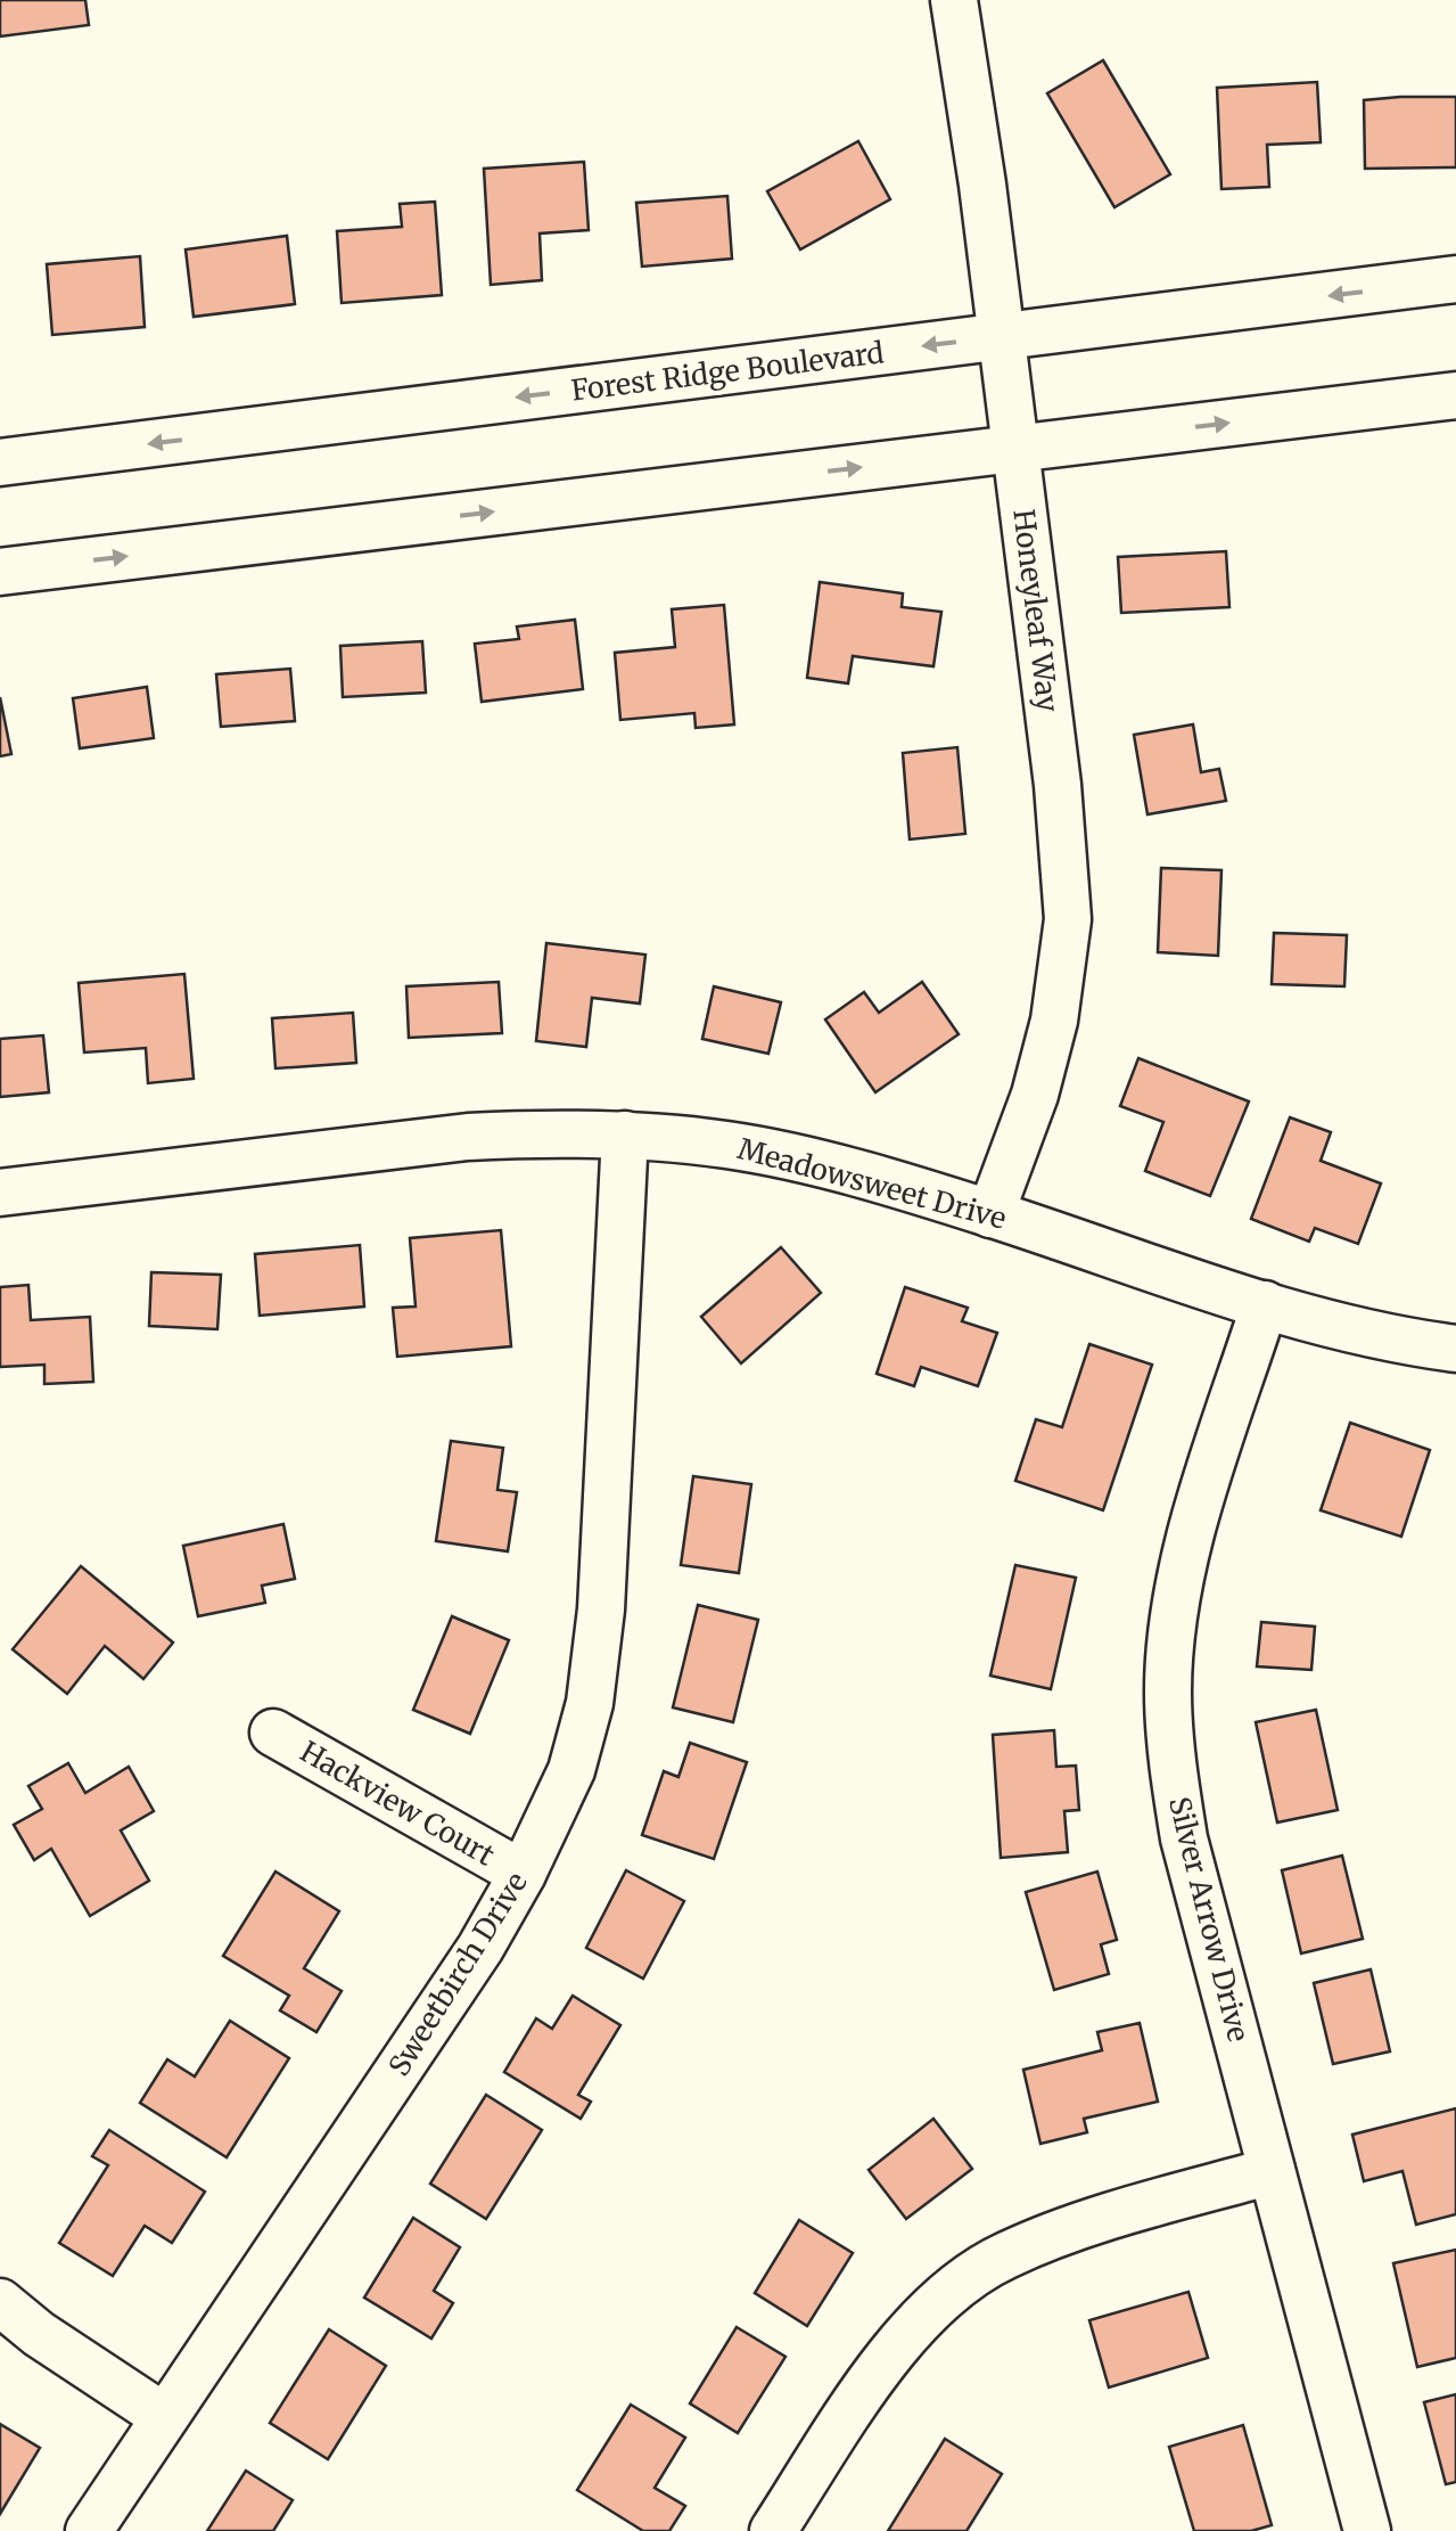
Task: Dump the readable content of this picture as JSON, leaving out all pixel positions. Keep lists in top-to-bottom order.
{
  "streets": {
    "street": [
      "Forest Ridge Boulevard",
      "Honeyleaf Way",
      "Meadowsweet Drive",
      "Hackview Court",
      "Silver Arrow Drive",
      "Sweetbirch Drive"
    ]
  },
  "crossings": [
    ["Forest Ridge Boulevard", "Honeyleaf Way"],
    ["Honeyleaf Way", "Meadowsweet Drive"],
    ["Meadowsweet Drive", "Silver Arrow Drive"],
    ["Meadowsweet Drive", "Sweetbirch Drive"],
    ["Hackview Court", "Sweetbirch Drive"]
  ]
}
